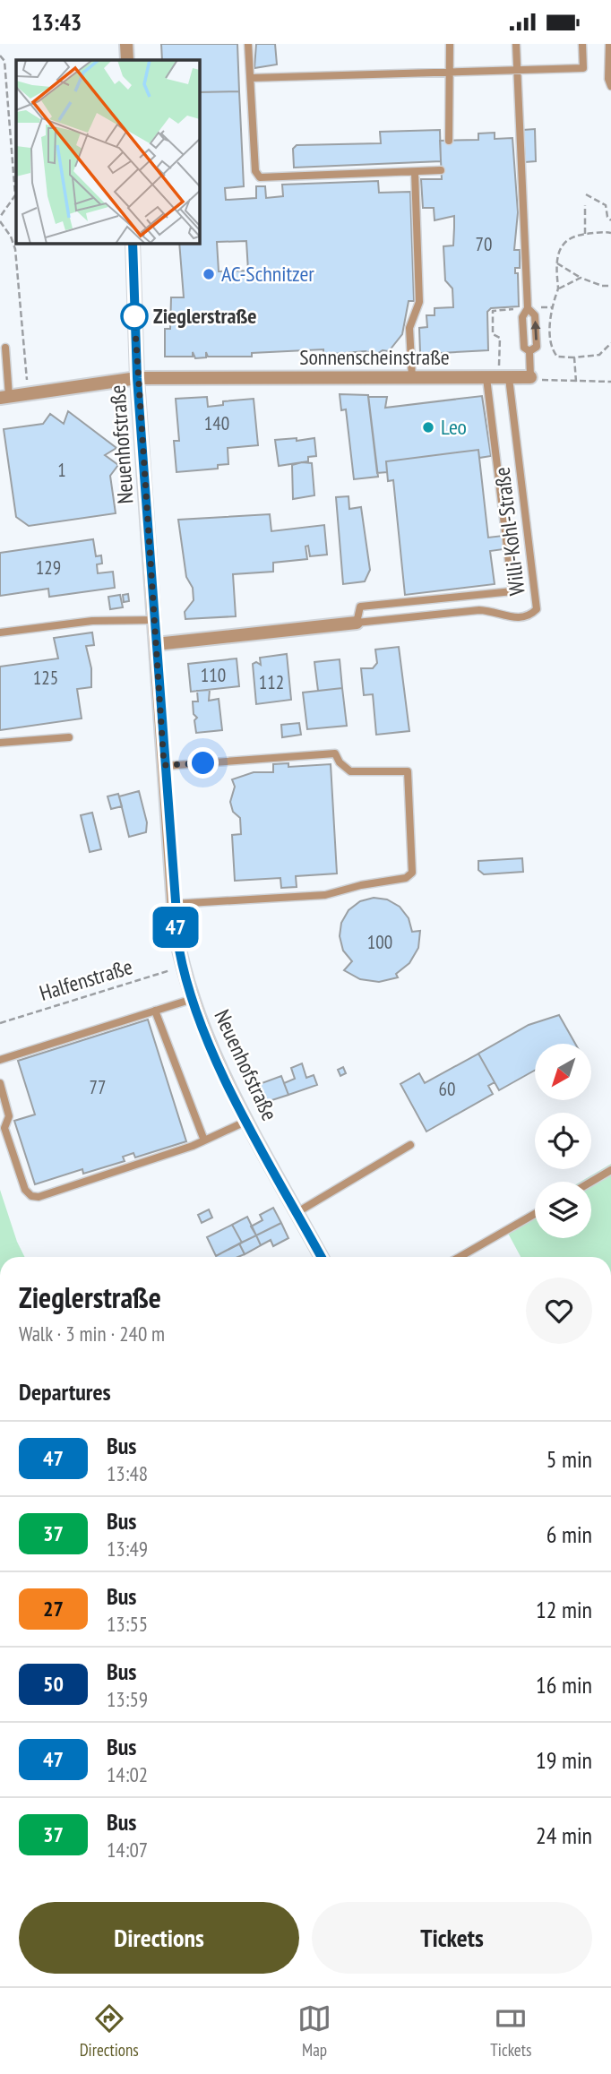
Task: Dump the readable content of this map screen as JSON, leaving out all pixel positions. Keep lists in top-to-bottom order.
{
  "streets": {
    "street": ["Sonnenscheinstraße", "Neuenhofstraße"],
    "lane": ["Willi-Kohl-Straße"],
    "path": ["Halfenstraße"]
  },
  "crossings": [
    ["Sonnenscheinstraße", "Neuenhofstraße"],
    ["Sonnenscheinstraße", "Willi-Kohl-Straße"],
    ["Neuenhofstraße", "Halfenstraße"]
  ],
  "places": ["AC-Schnitzer", "Zieglerstraße", "Leo"],
  "lines": ["bus line 47"],
  "house_numbers": [
    "70",
    "140",
    "1",
    "129",
    "110",
    "125",
    "112",
    "100",
    "77",
    "60"
  ],
  "north": "bottom left",
  "page": {
    "status": "13:43",
    "on_map": "47",
    "heading": [
      ["Zieglerstraße", "Walk · 3 min · 240 m"],
      "Departures"
    ],
    "list": [
      {
        "mark": "47",
        "name": "Bus",
        "note": "13:48",
        "value": "5 min"
      },
      {
        "mark": "37",
        "name": "Bus",
        "note": "13:49",
        "value": "6 min"
      },
      {
        "mark": "27",
        "name": "Bus",
        "note": "13:55",
        "value": "12 min"
      },
      {
        "mark": "50",
        "name": "Bus",
        "note": "13:59",
        "value": "16 min"
      },
      {
        "mark": "47",
        "name": "Bus",
        "note": "14:02",
        "value": "19 min"
      },
      {
        "mark": "37",
        "name": "Bus",
        "note": "14:07",
        "value": "24 min"
      }
    ],
    "buttons": ["Directions", "Tickets"],
    "tabs": ["Directions", "Map", "Tickets"]
  }
}
